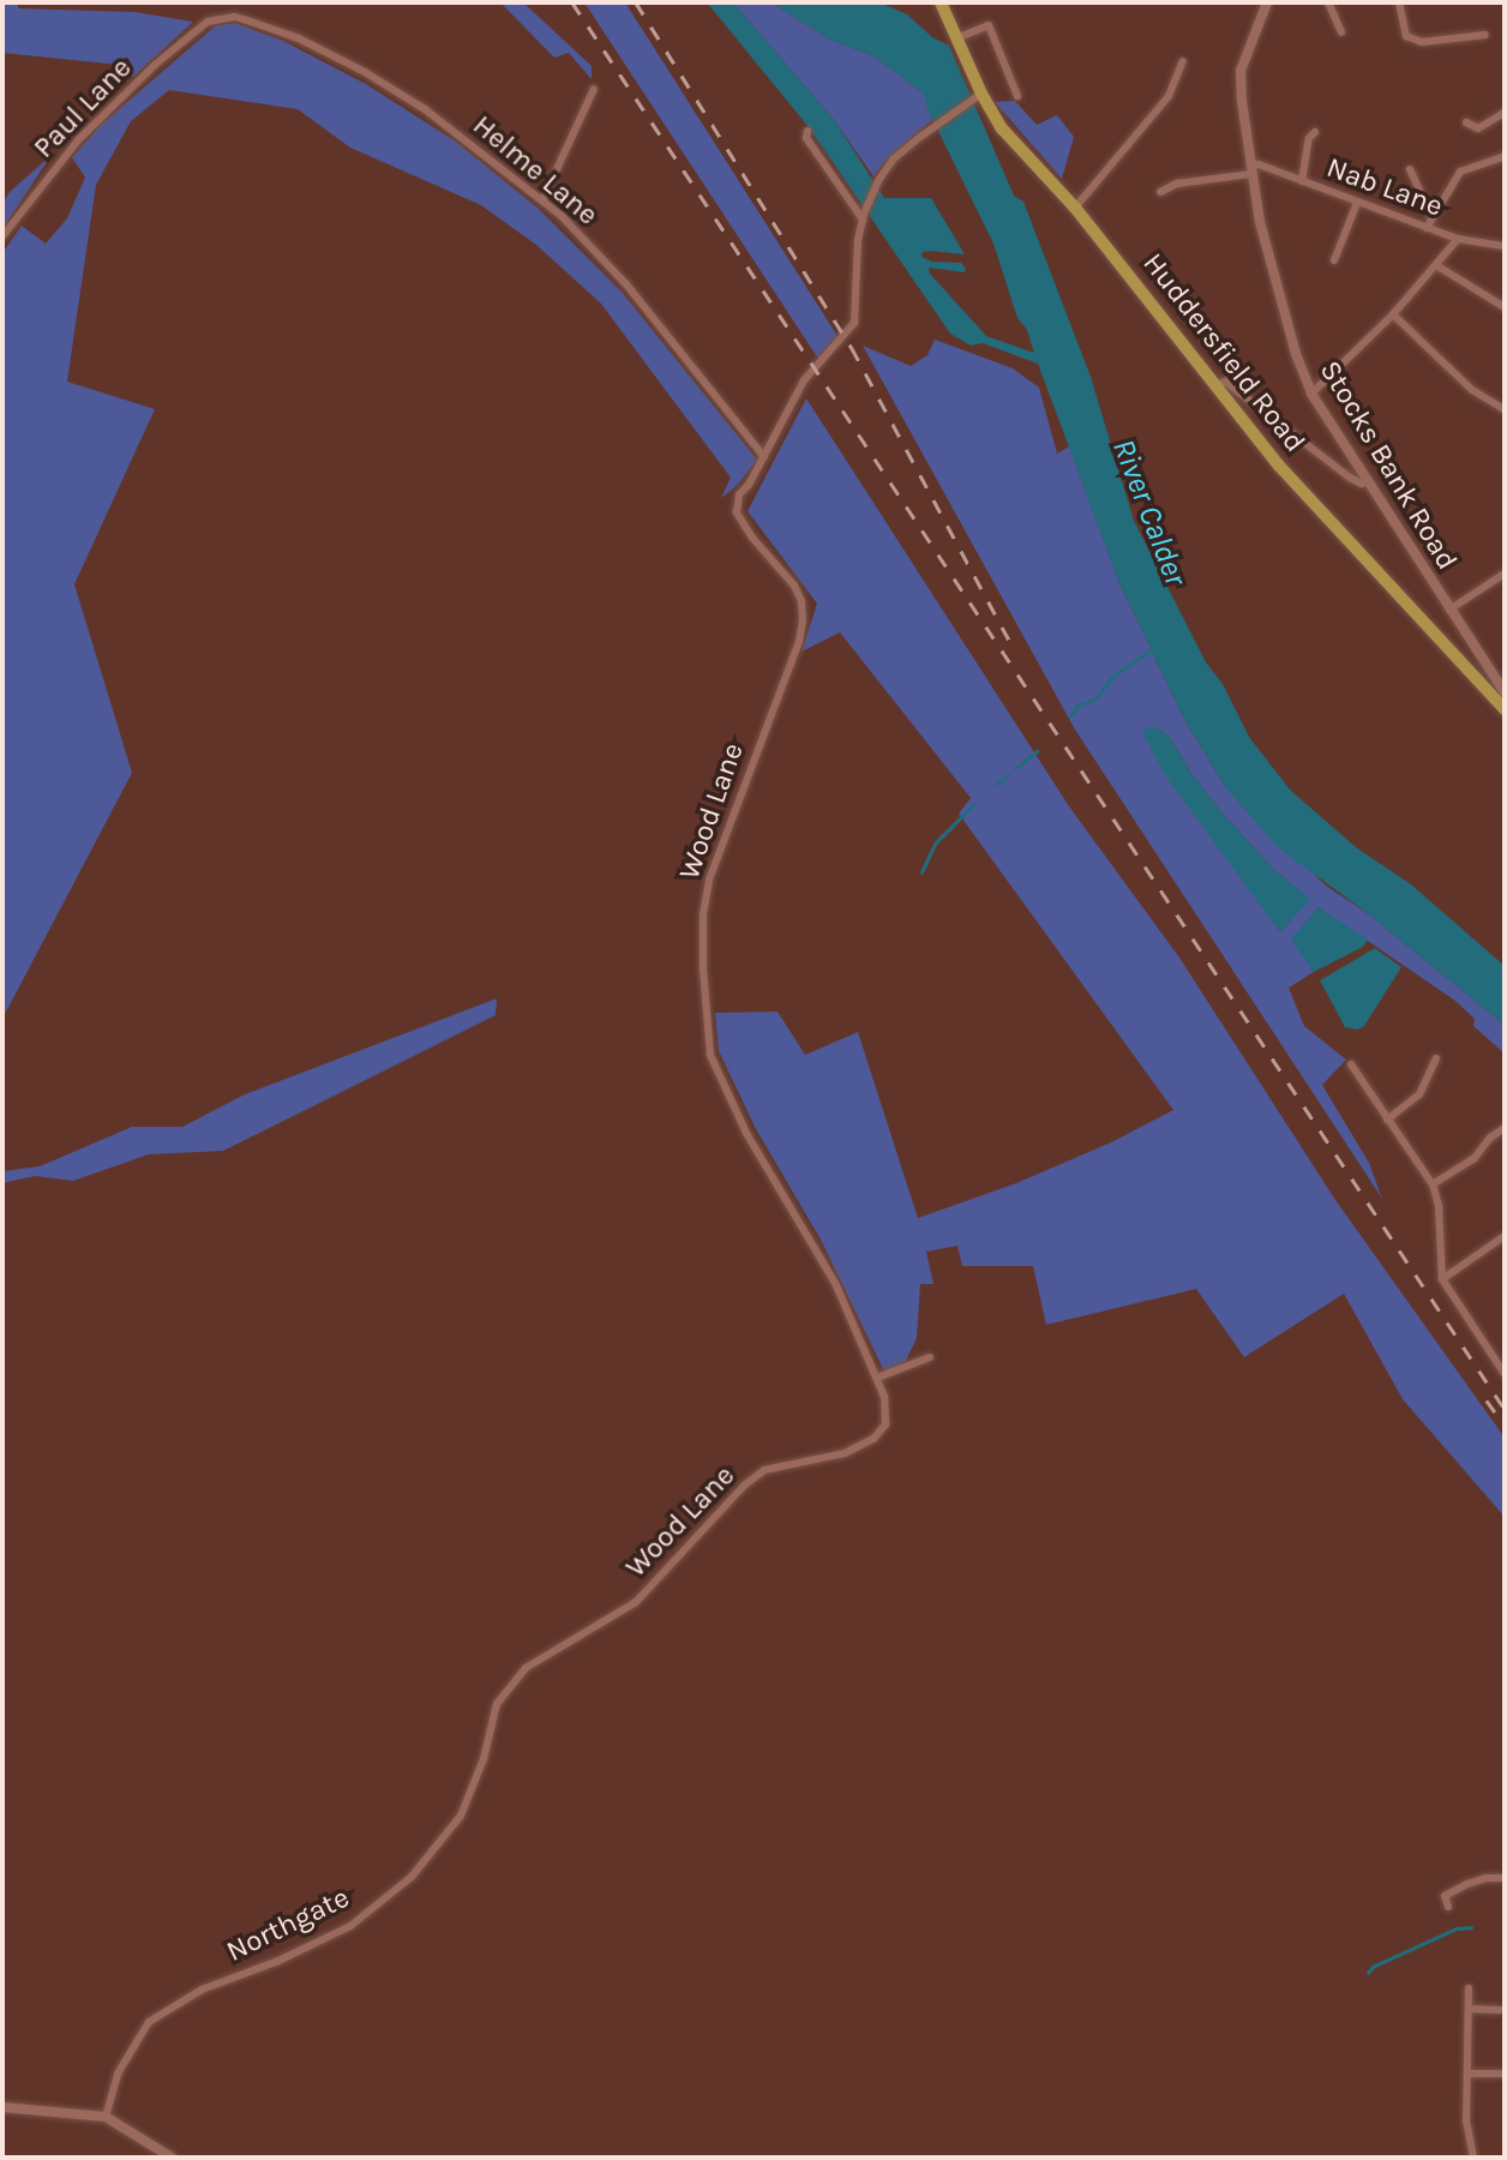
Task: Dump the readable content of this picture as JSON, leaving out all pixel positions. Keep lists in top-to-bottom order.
{
  "streets": {
    "highway": ["Huddersfield Road"],
    "street": [
      "Paul Lane",
      "Helme Lane",
      "Nab Lane",
      "Stocks Bank Road",
      "Wood Lane",
      "Northgate"
    ]
  },
  "crossings": [
    ["Paul Lane", "Helme Lane"],
    ["Helme Lane", "Wood Lane"],
    ["Nab Lane", "Stocks Bank Road"],
    ["Huddersfield Road", "Wood Lane"],
    ["Wood Lane", "Northgate"]
  ],
  "water": ["River Calder"]
}
